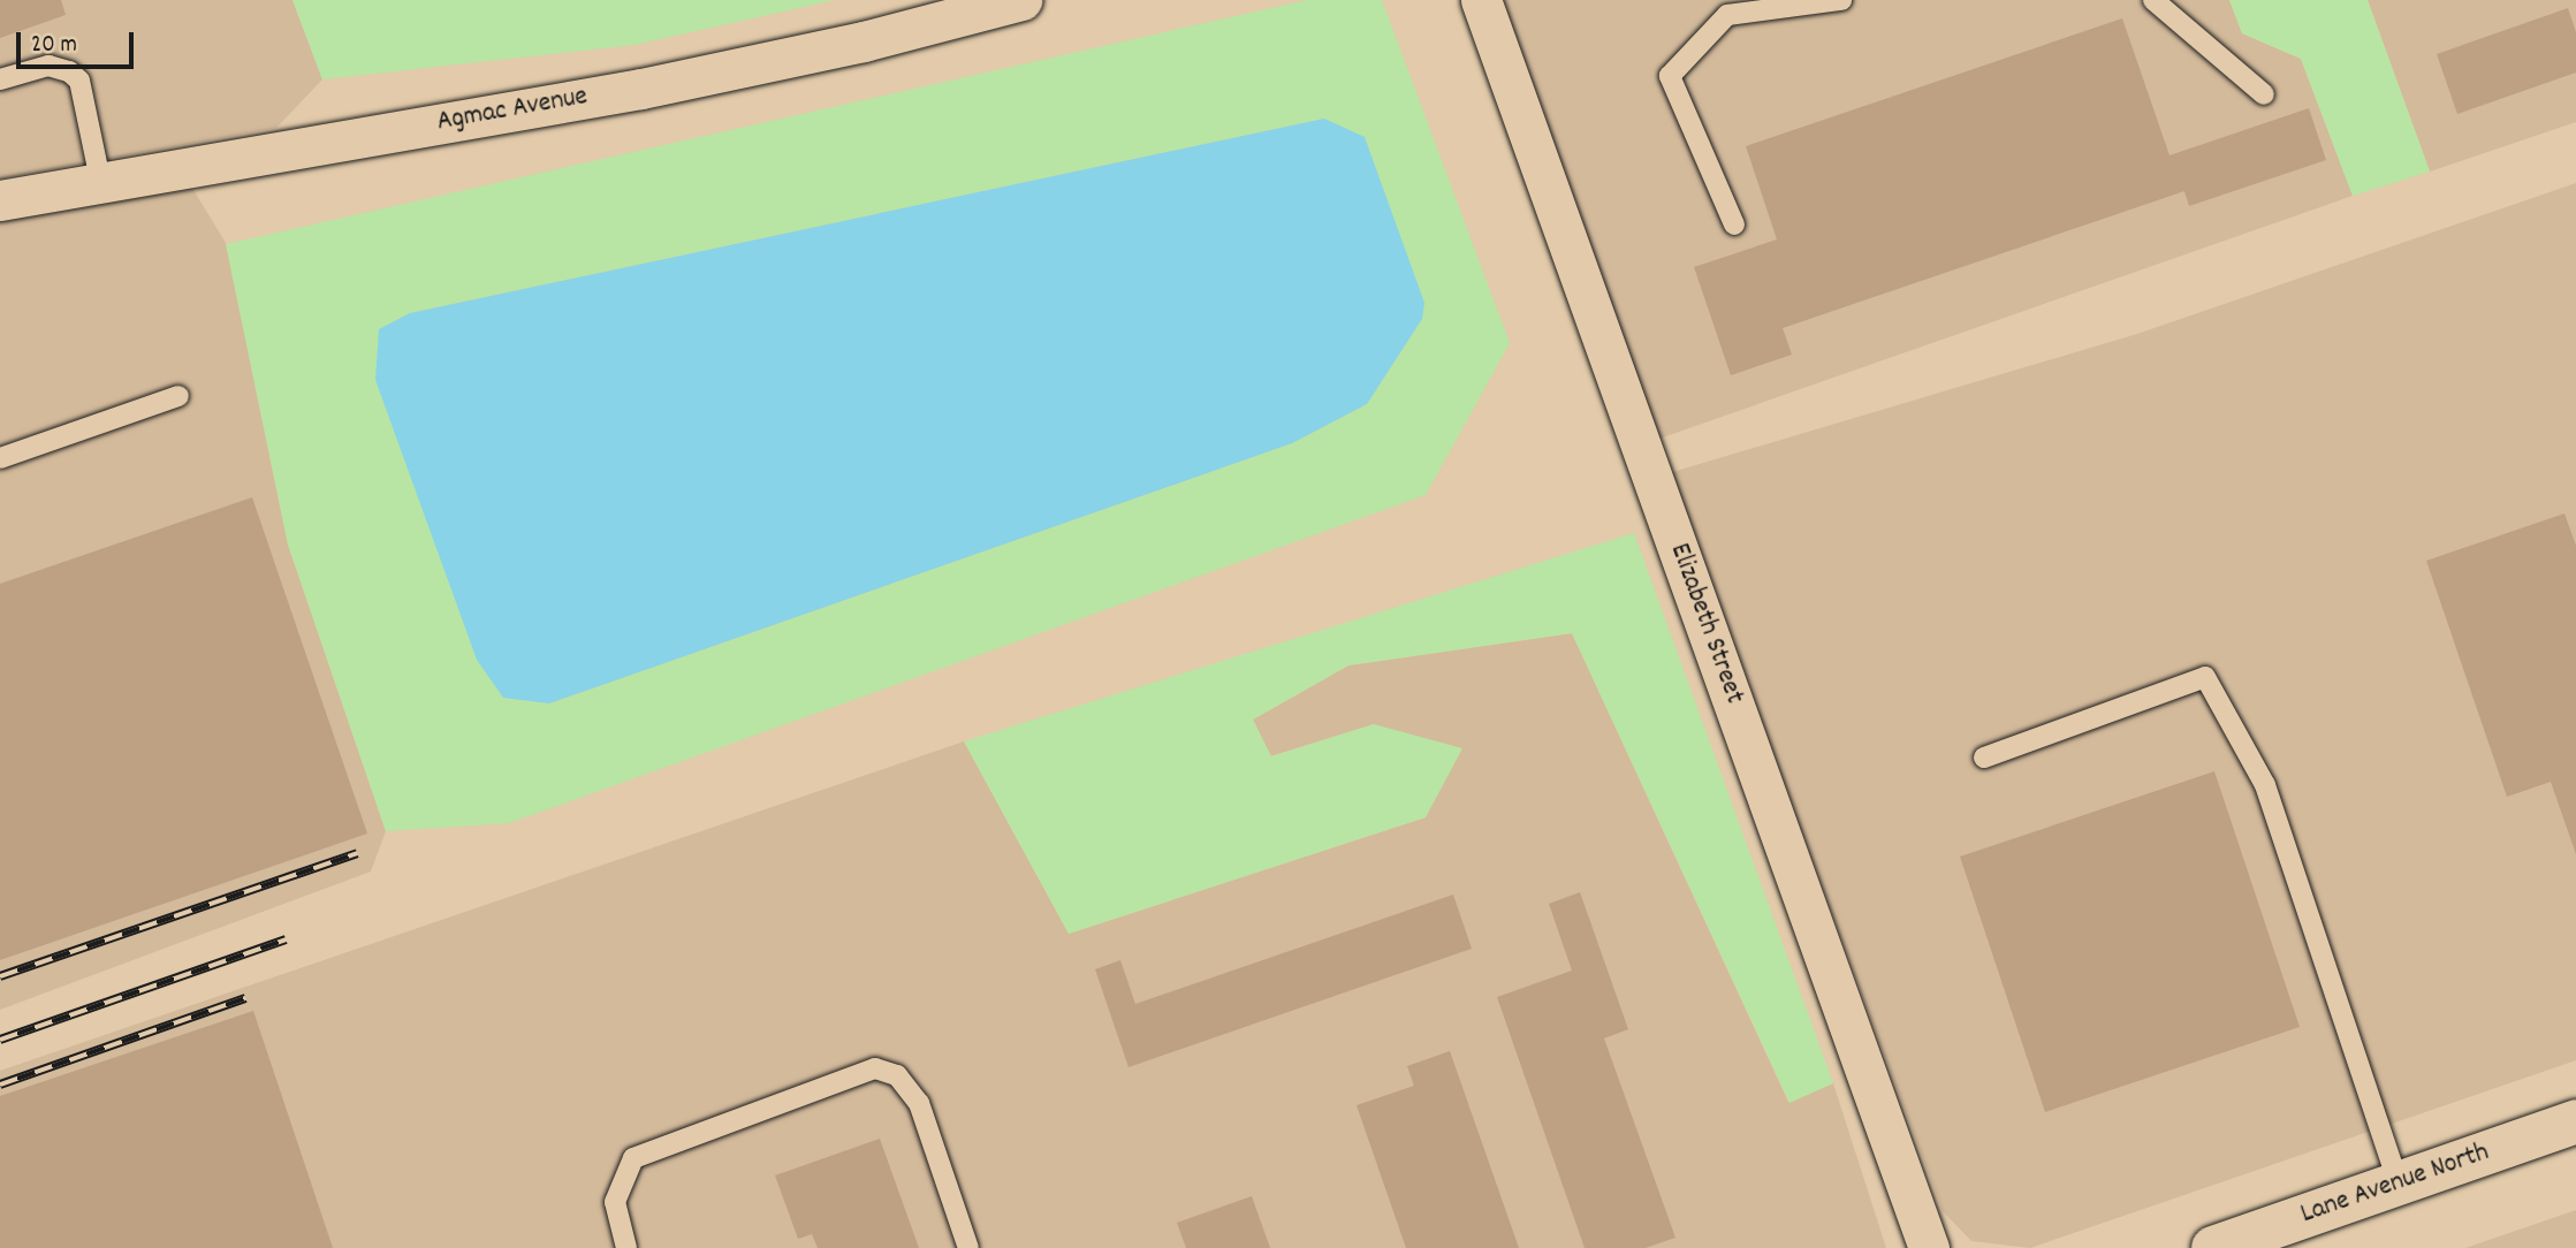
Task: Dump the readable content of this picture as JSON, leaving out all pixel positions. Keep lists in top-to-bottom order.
{
  "streets": {
    "main road": ["Lane Avenue North"],
    "street": ["Agmac Avenue", "Elizabeth Street"]
  },
  "scale_bar": "20 m"
}
